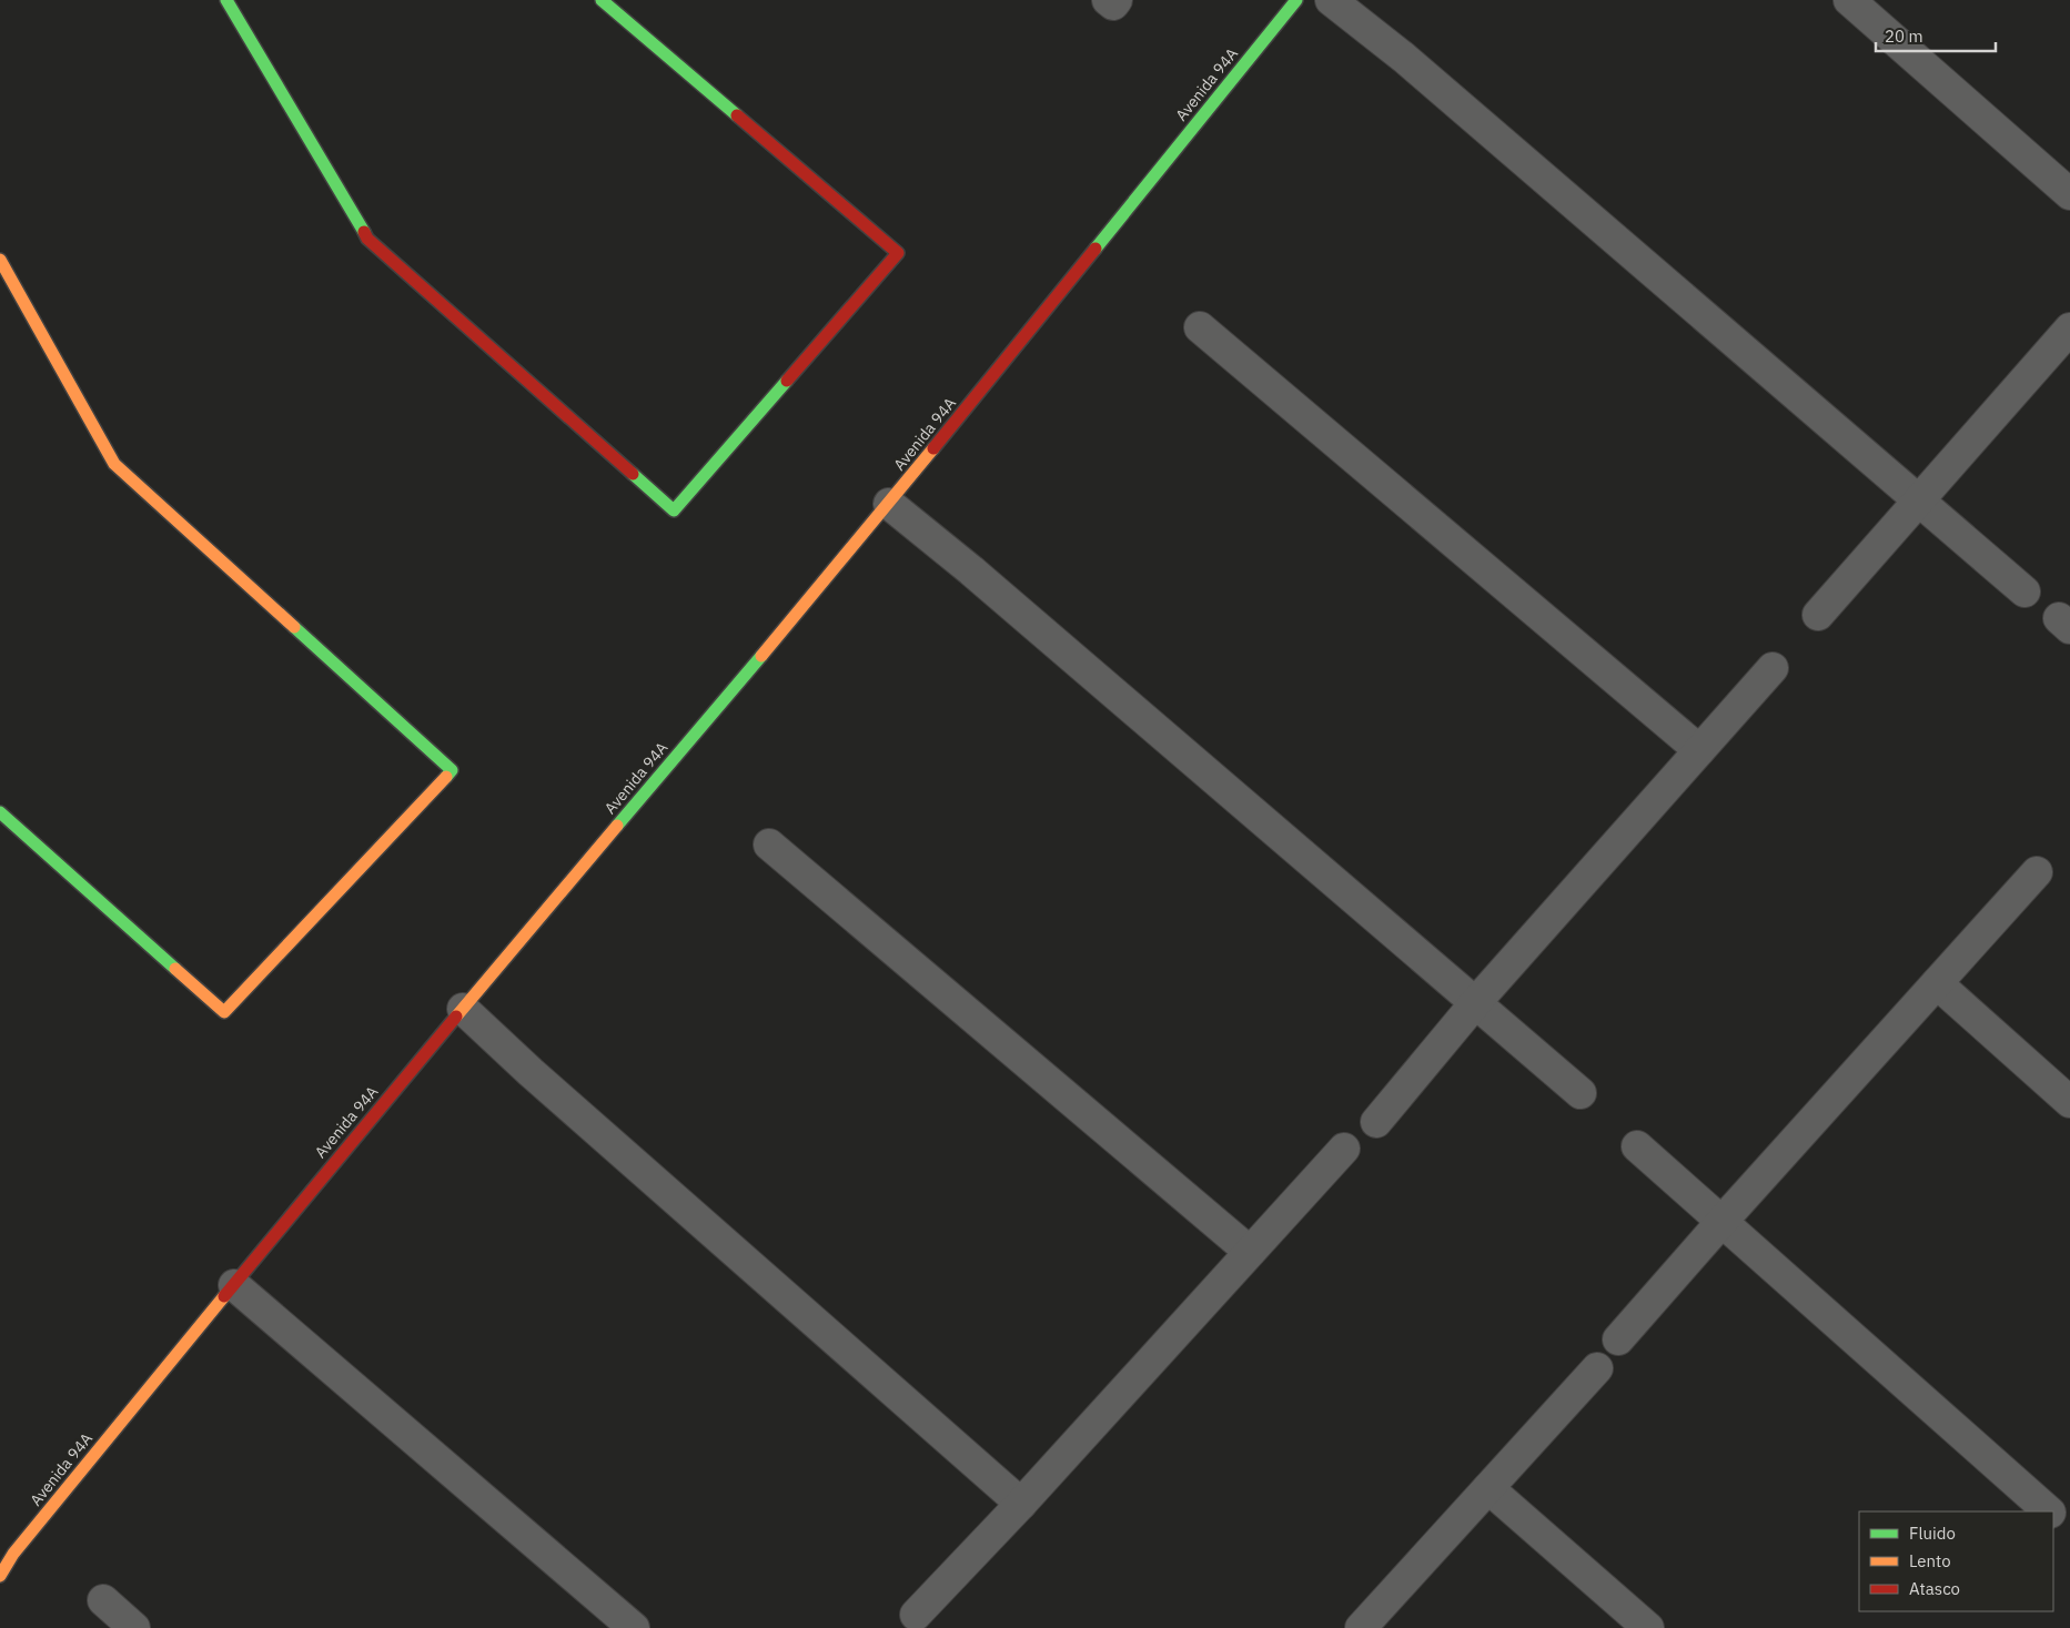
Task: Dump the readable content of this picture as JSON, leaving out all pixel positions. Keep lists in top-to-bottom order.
{
  "streets": {
    "street": ["Avenida 94A"]
  },
  "legend": ["Fluido", "Lento", "Atasco"],
  "scale_bar": "20 m"
}
